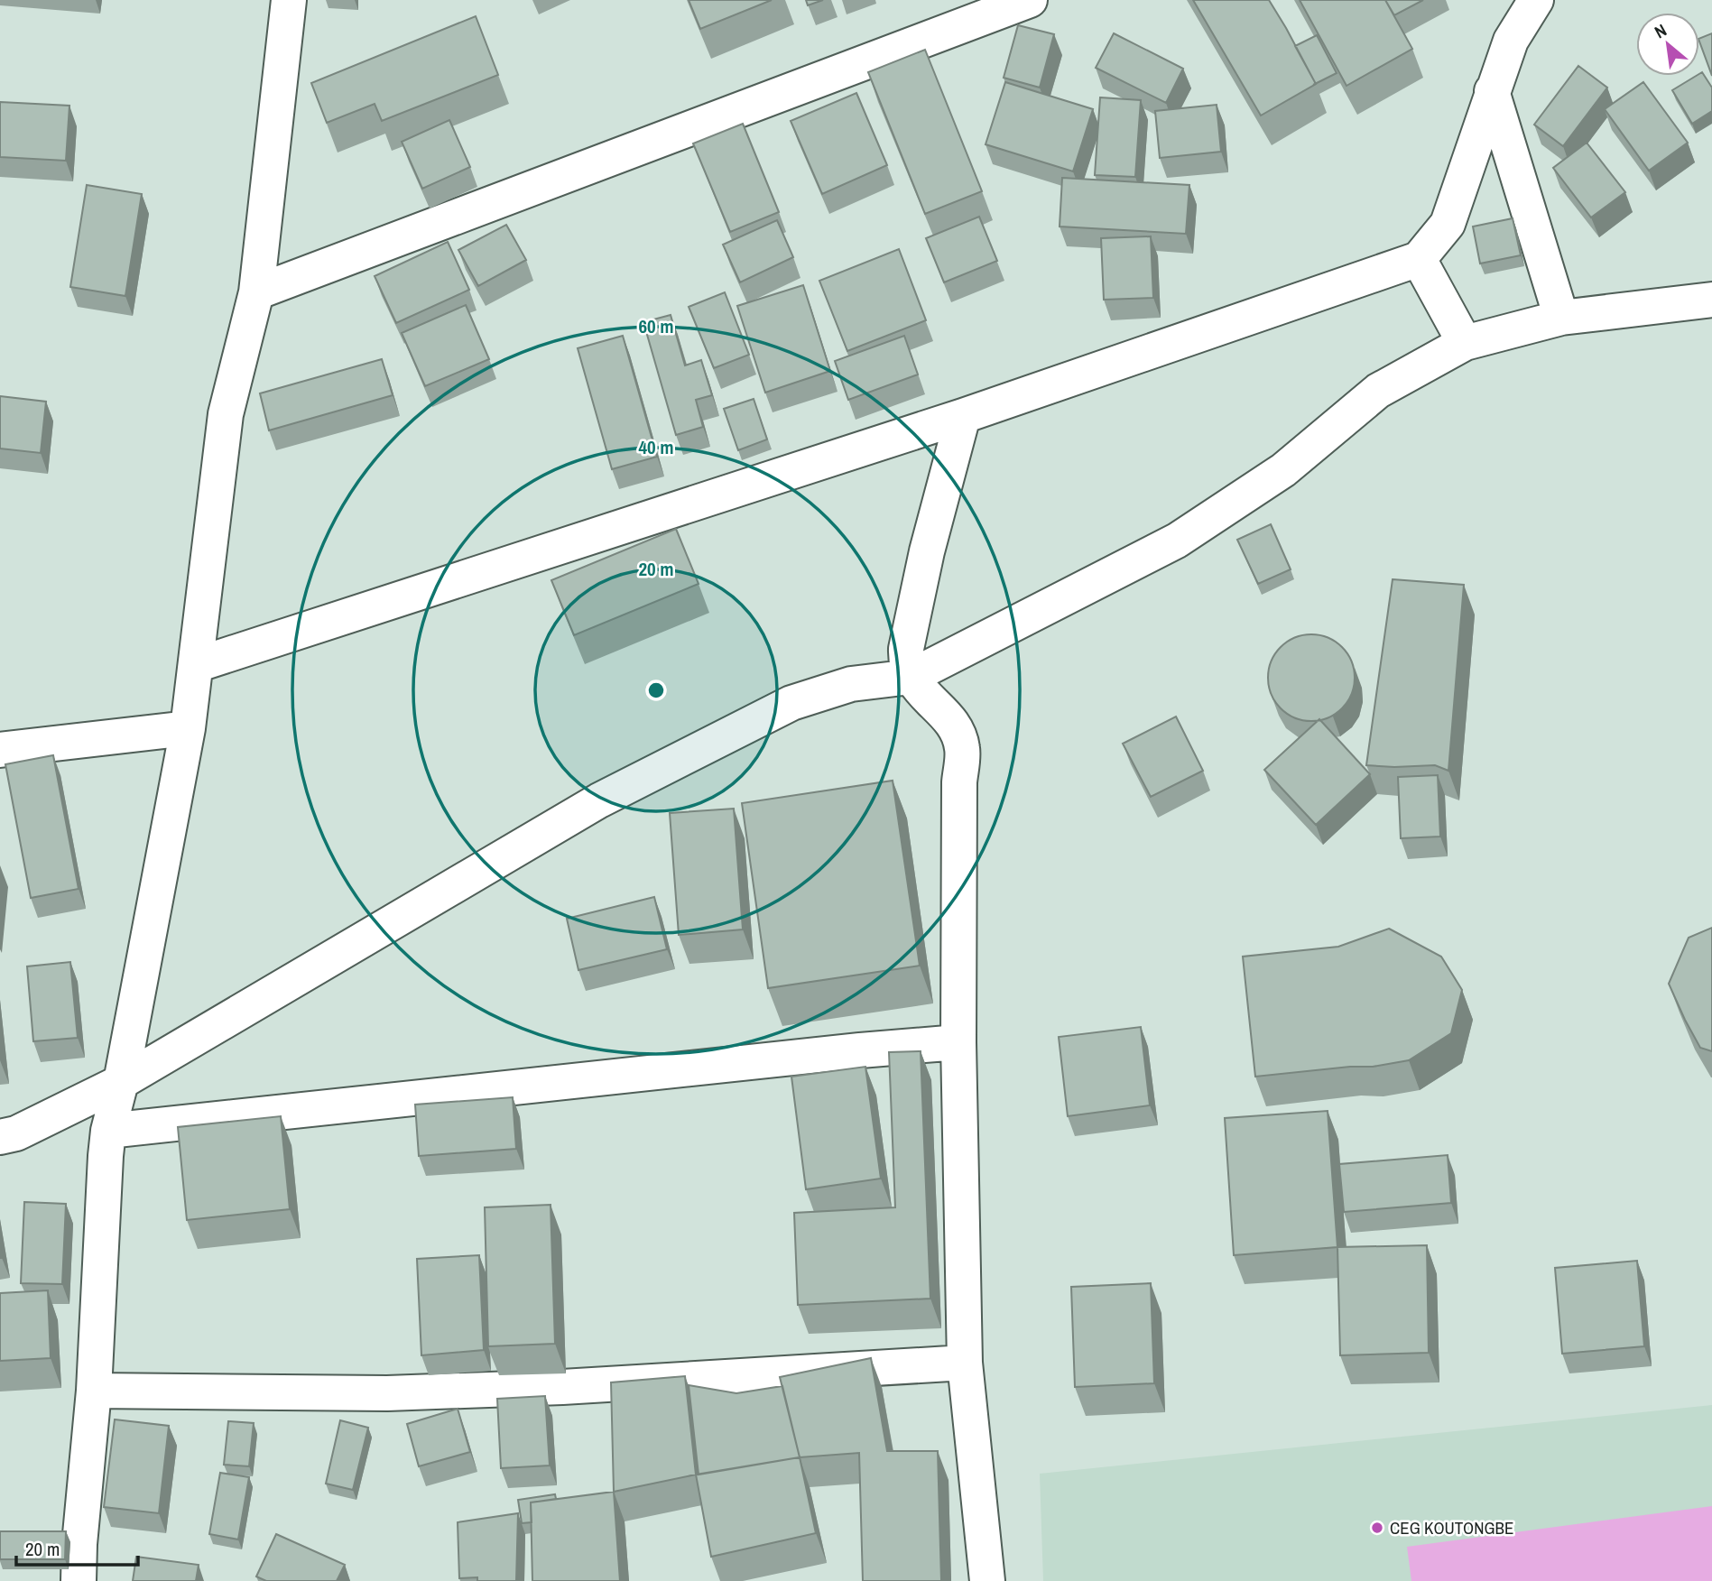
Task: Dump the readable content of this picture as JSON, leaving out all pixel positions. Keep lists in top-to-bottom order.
{
  "places": ["CEG KOUTONGBE"],
  "scale_bar": "20 m",
  "north": "top left",
  "rings": ["60 m", "40 m", "20 m"]
}
